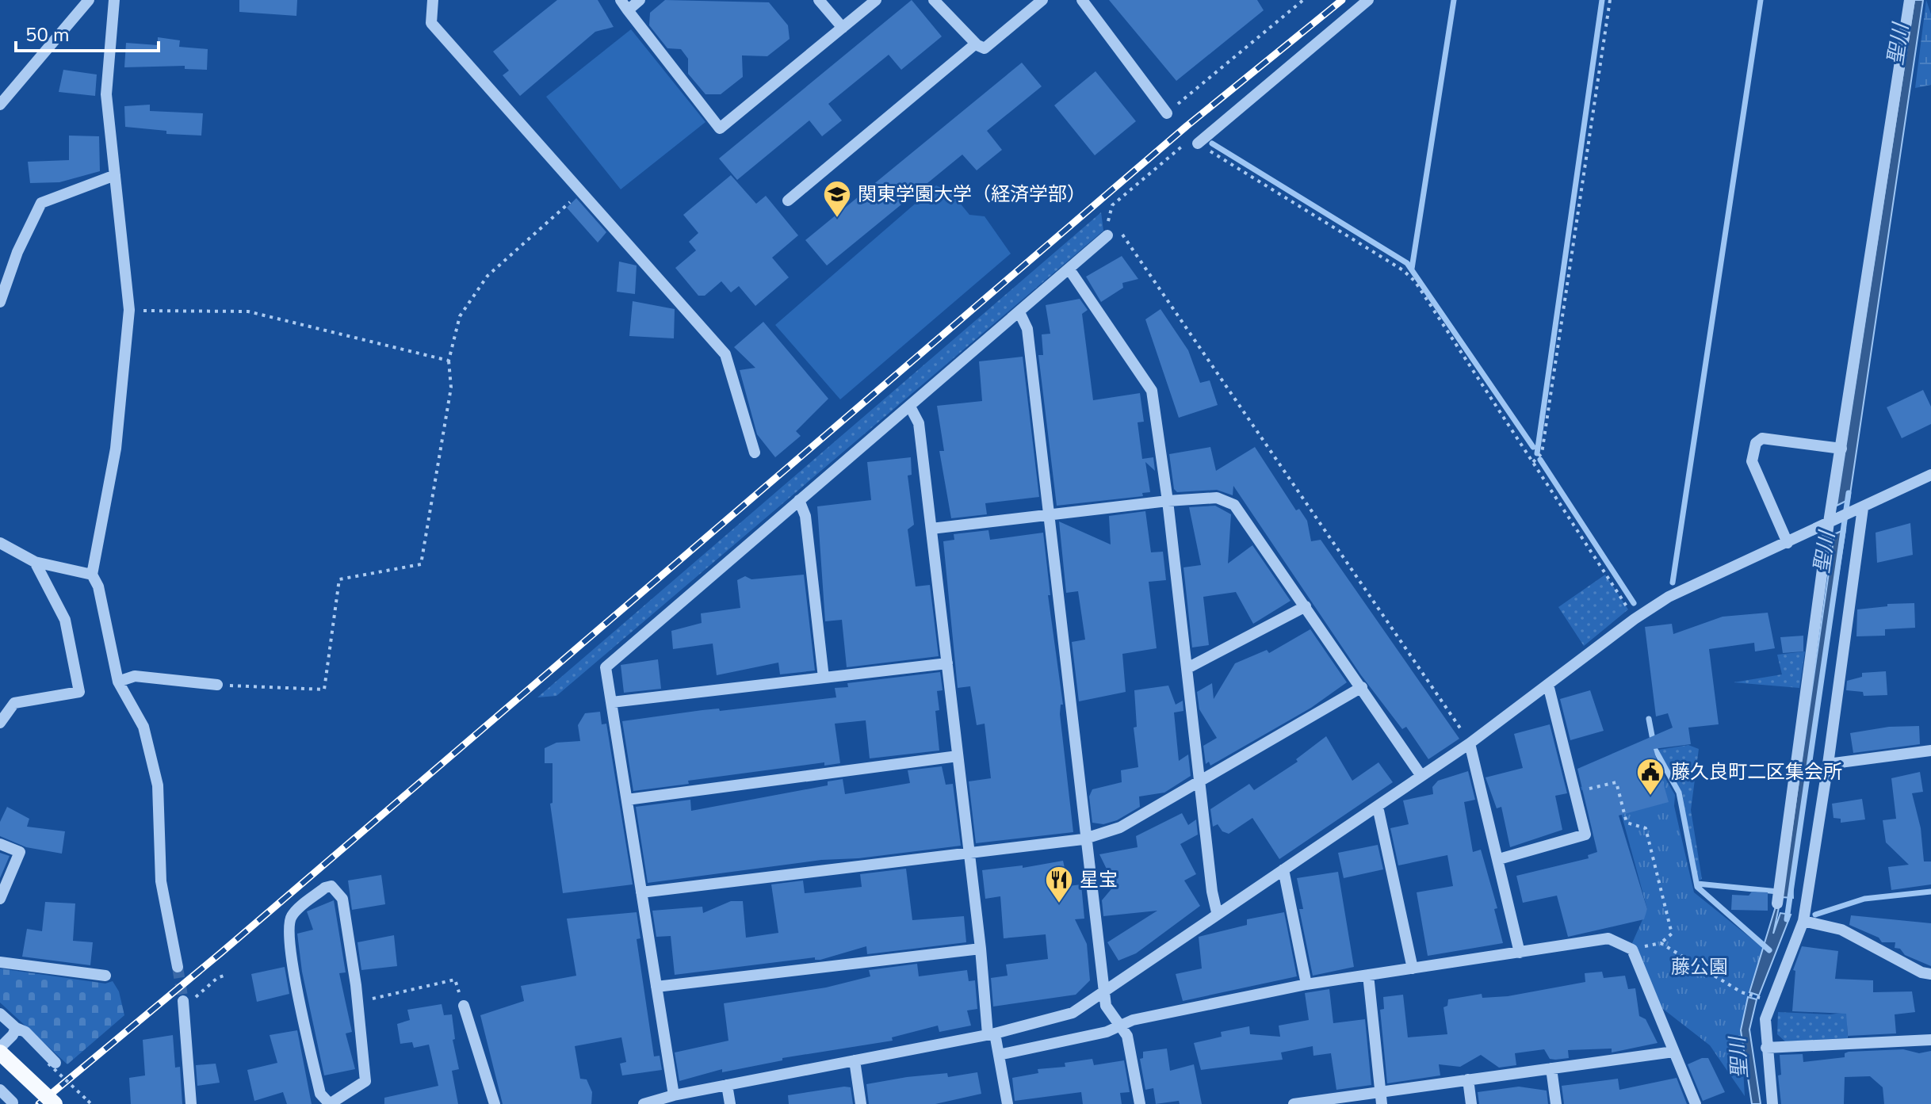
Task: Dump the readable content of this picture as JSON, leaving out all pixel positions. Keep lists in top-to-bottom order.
{
  "water": ["聖川"],
  "parks": ["藤公園"],
  "places": {
    "school or university": ["関東学園大学（経済学部）"],
    "public building": ["藤久良町二区集会所"],
    "restaurant": ["星宝"]
  },
  "scale_bar": "50 m"
}
